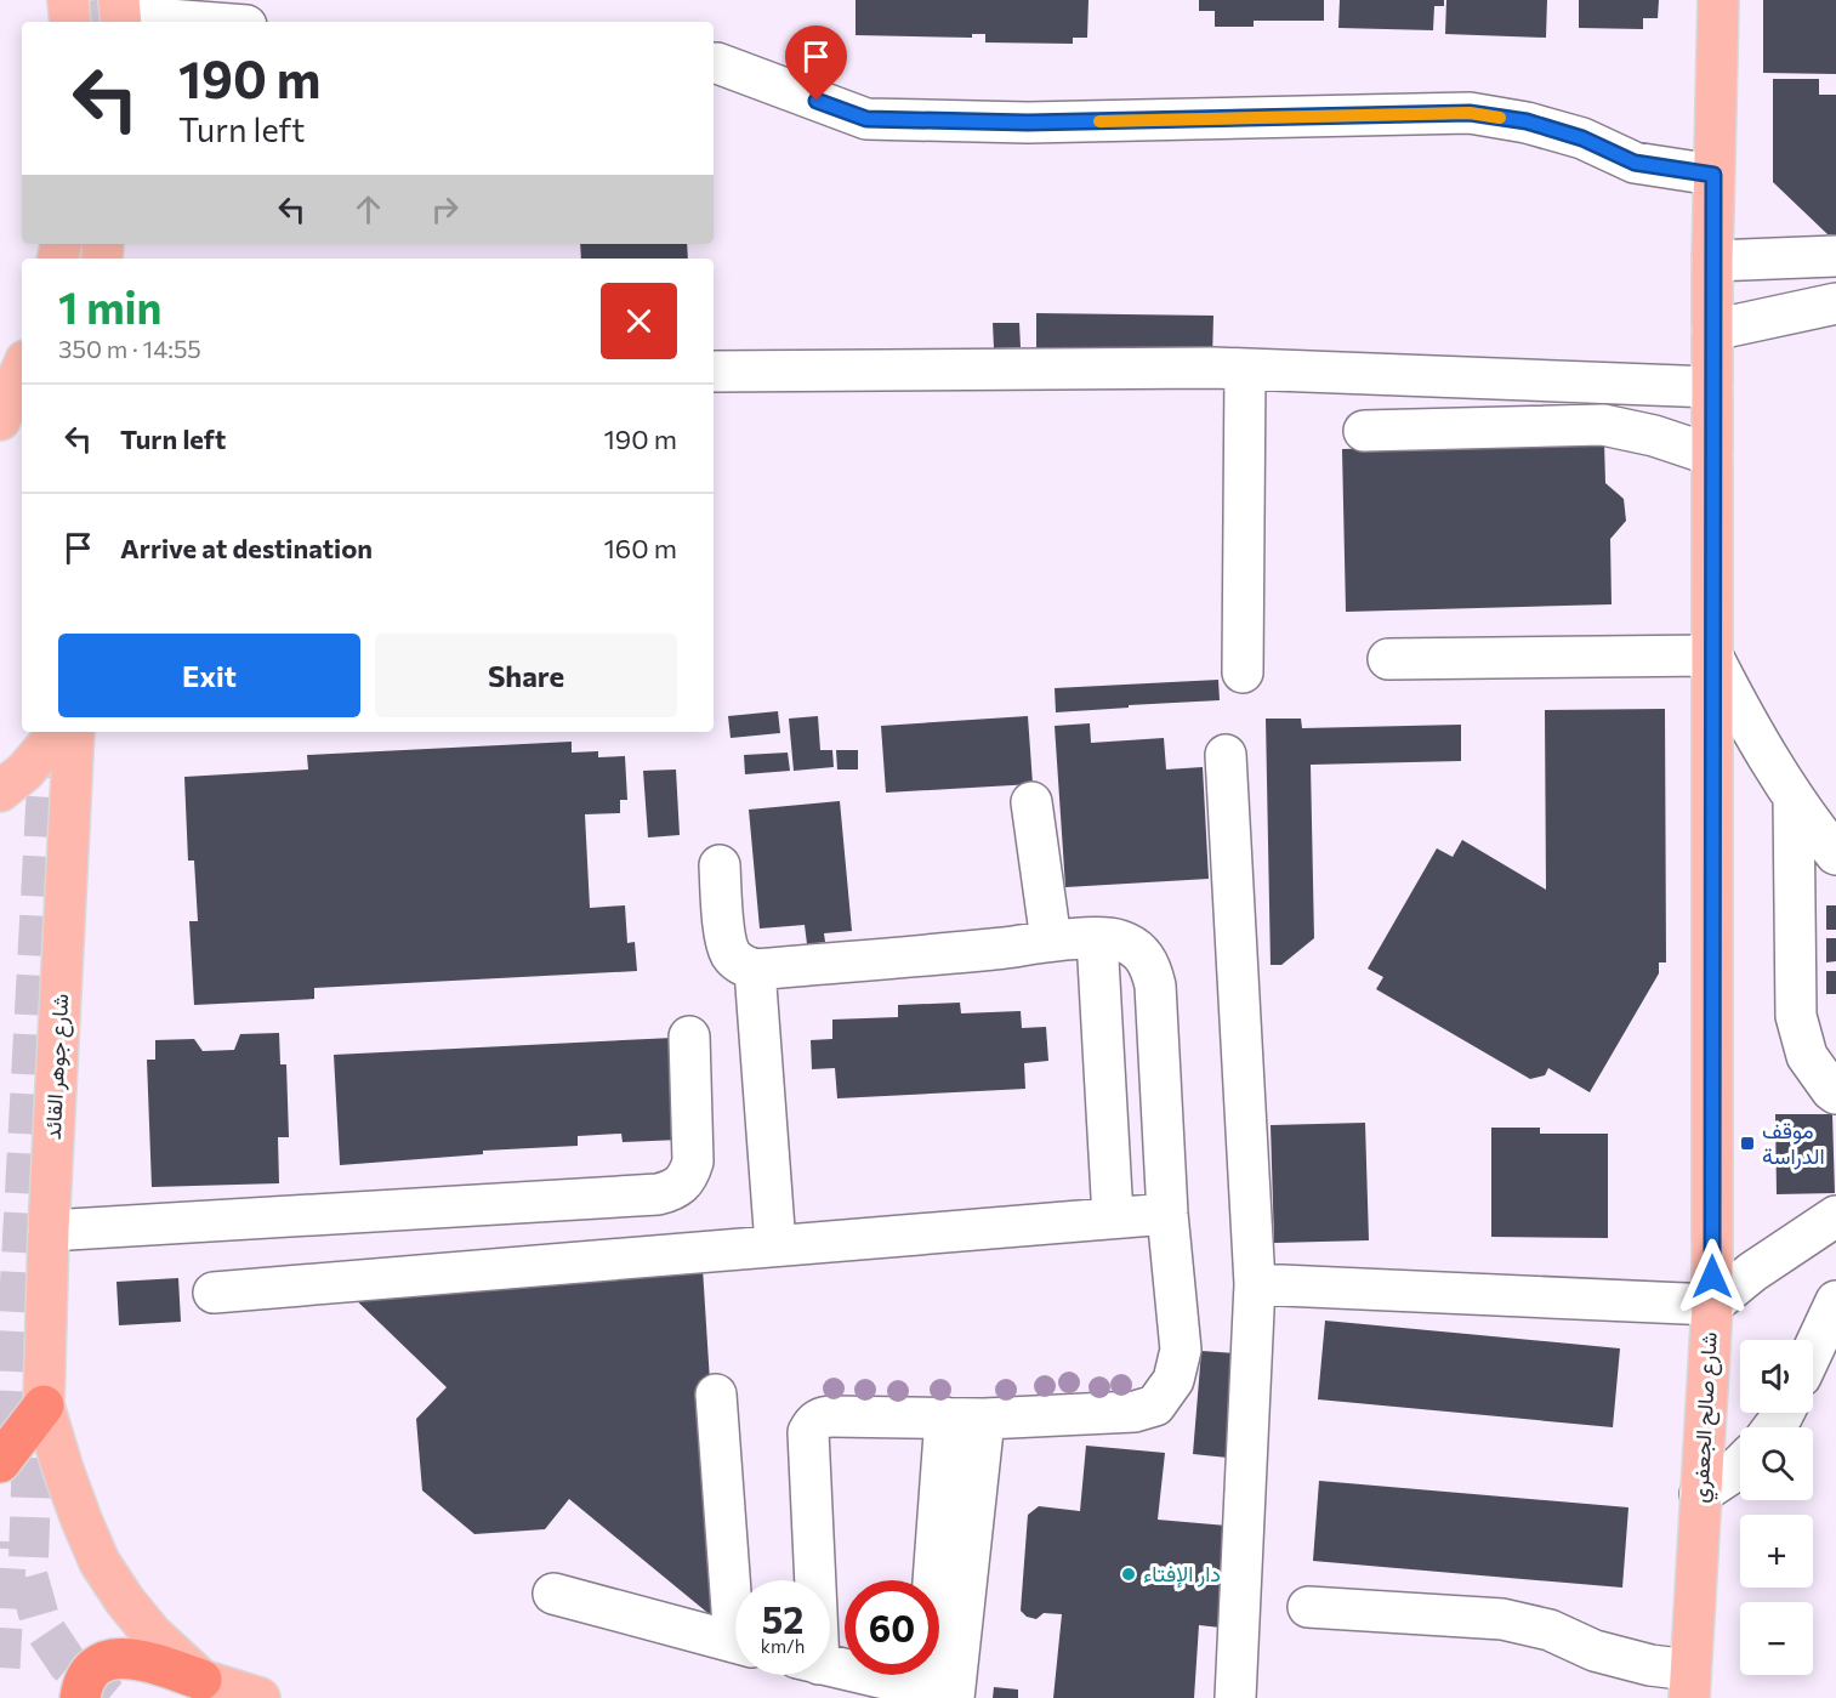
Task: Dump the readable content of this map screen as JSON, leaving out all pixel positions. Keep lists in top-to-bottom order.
{
  "streets": {
    "main road": ["شارع جوهر القائد", "شارع صالح الجعفري"]
  },
  "places": {
    "transit": ["موقف الدراسة"],
    "other": ["دار الإفتاء"]
  },
  "page": {
    "turn": ["190 m", "Turn left"],
    "heading": ["1 min", "350 m · 14:55"],
    "list": [
      {
        "name": "Turn left",
        "value": "190 m"
      },
      {
        "name": "Arrive at destination",
        "value": "160 m"
      }
    ],
    "buttons": ["Exit", "Share"],
    "map_buttons": ["+", "−"],
    "speed": "52 km/h",
    "limit": "60"
  }
}
